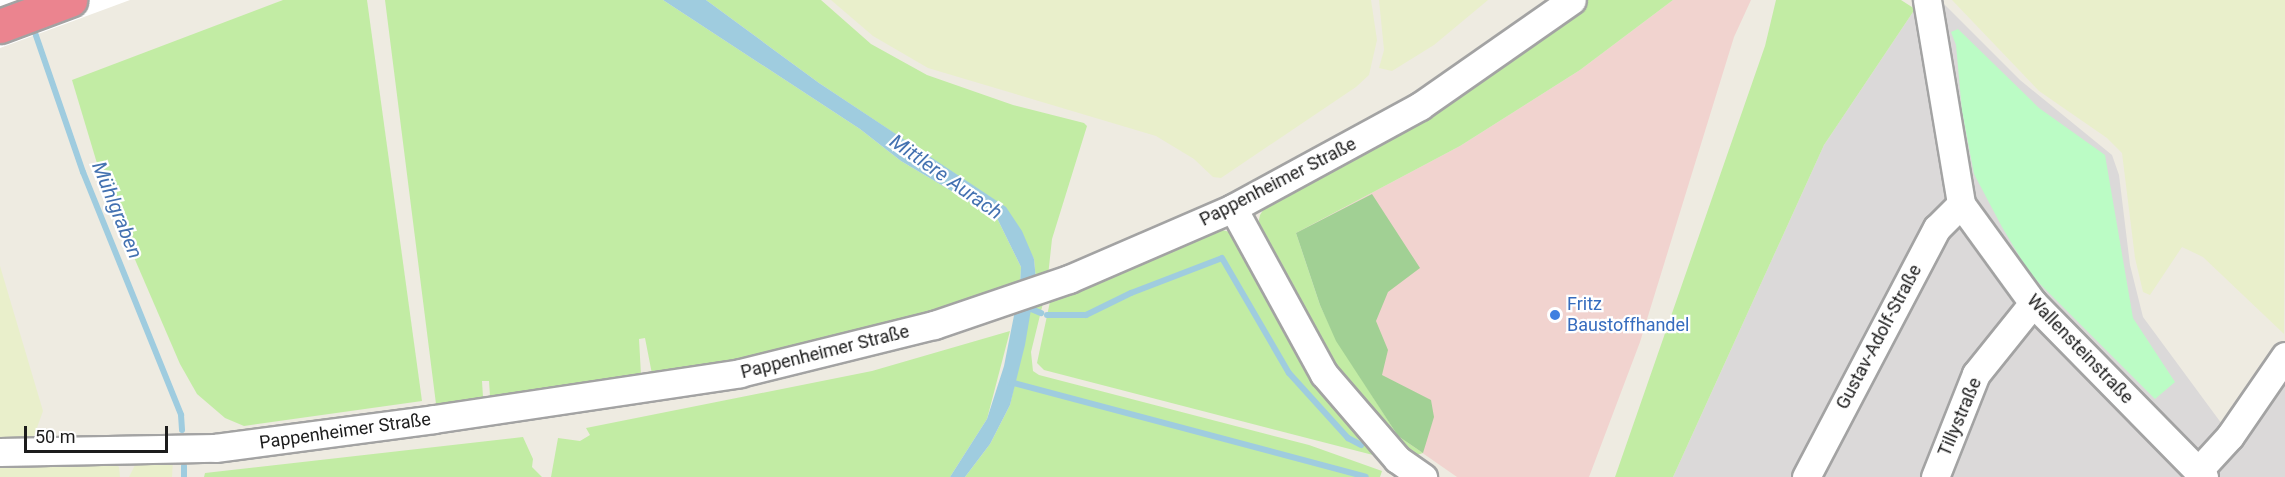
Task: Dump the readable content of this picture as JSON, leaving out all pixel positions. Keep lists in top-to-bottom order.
{
  "streets": {
    "street": [
      "Pappenheimer Straße",
      "Gustav-Adolf-Straße",
      "Wallensteinstraße",
      "Tillystraße"
    ]
  },
  "crossings": [
    ["Gustav-Adolf-Straße", "Wallensteinstraße"],
    ["Wallensteinstraße", "Tillystraße"]
  ],
  "water": ["Mittlere Aurach", "Mühlgraben"],
  "places": ["Fritz Baustoffhandel"],
  "scale_bar": "50 m"
}
